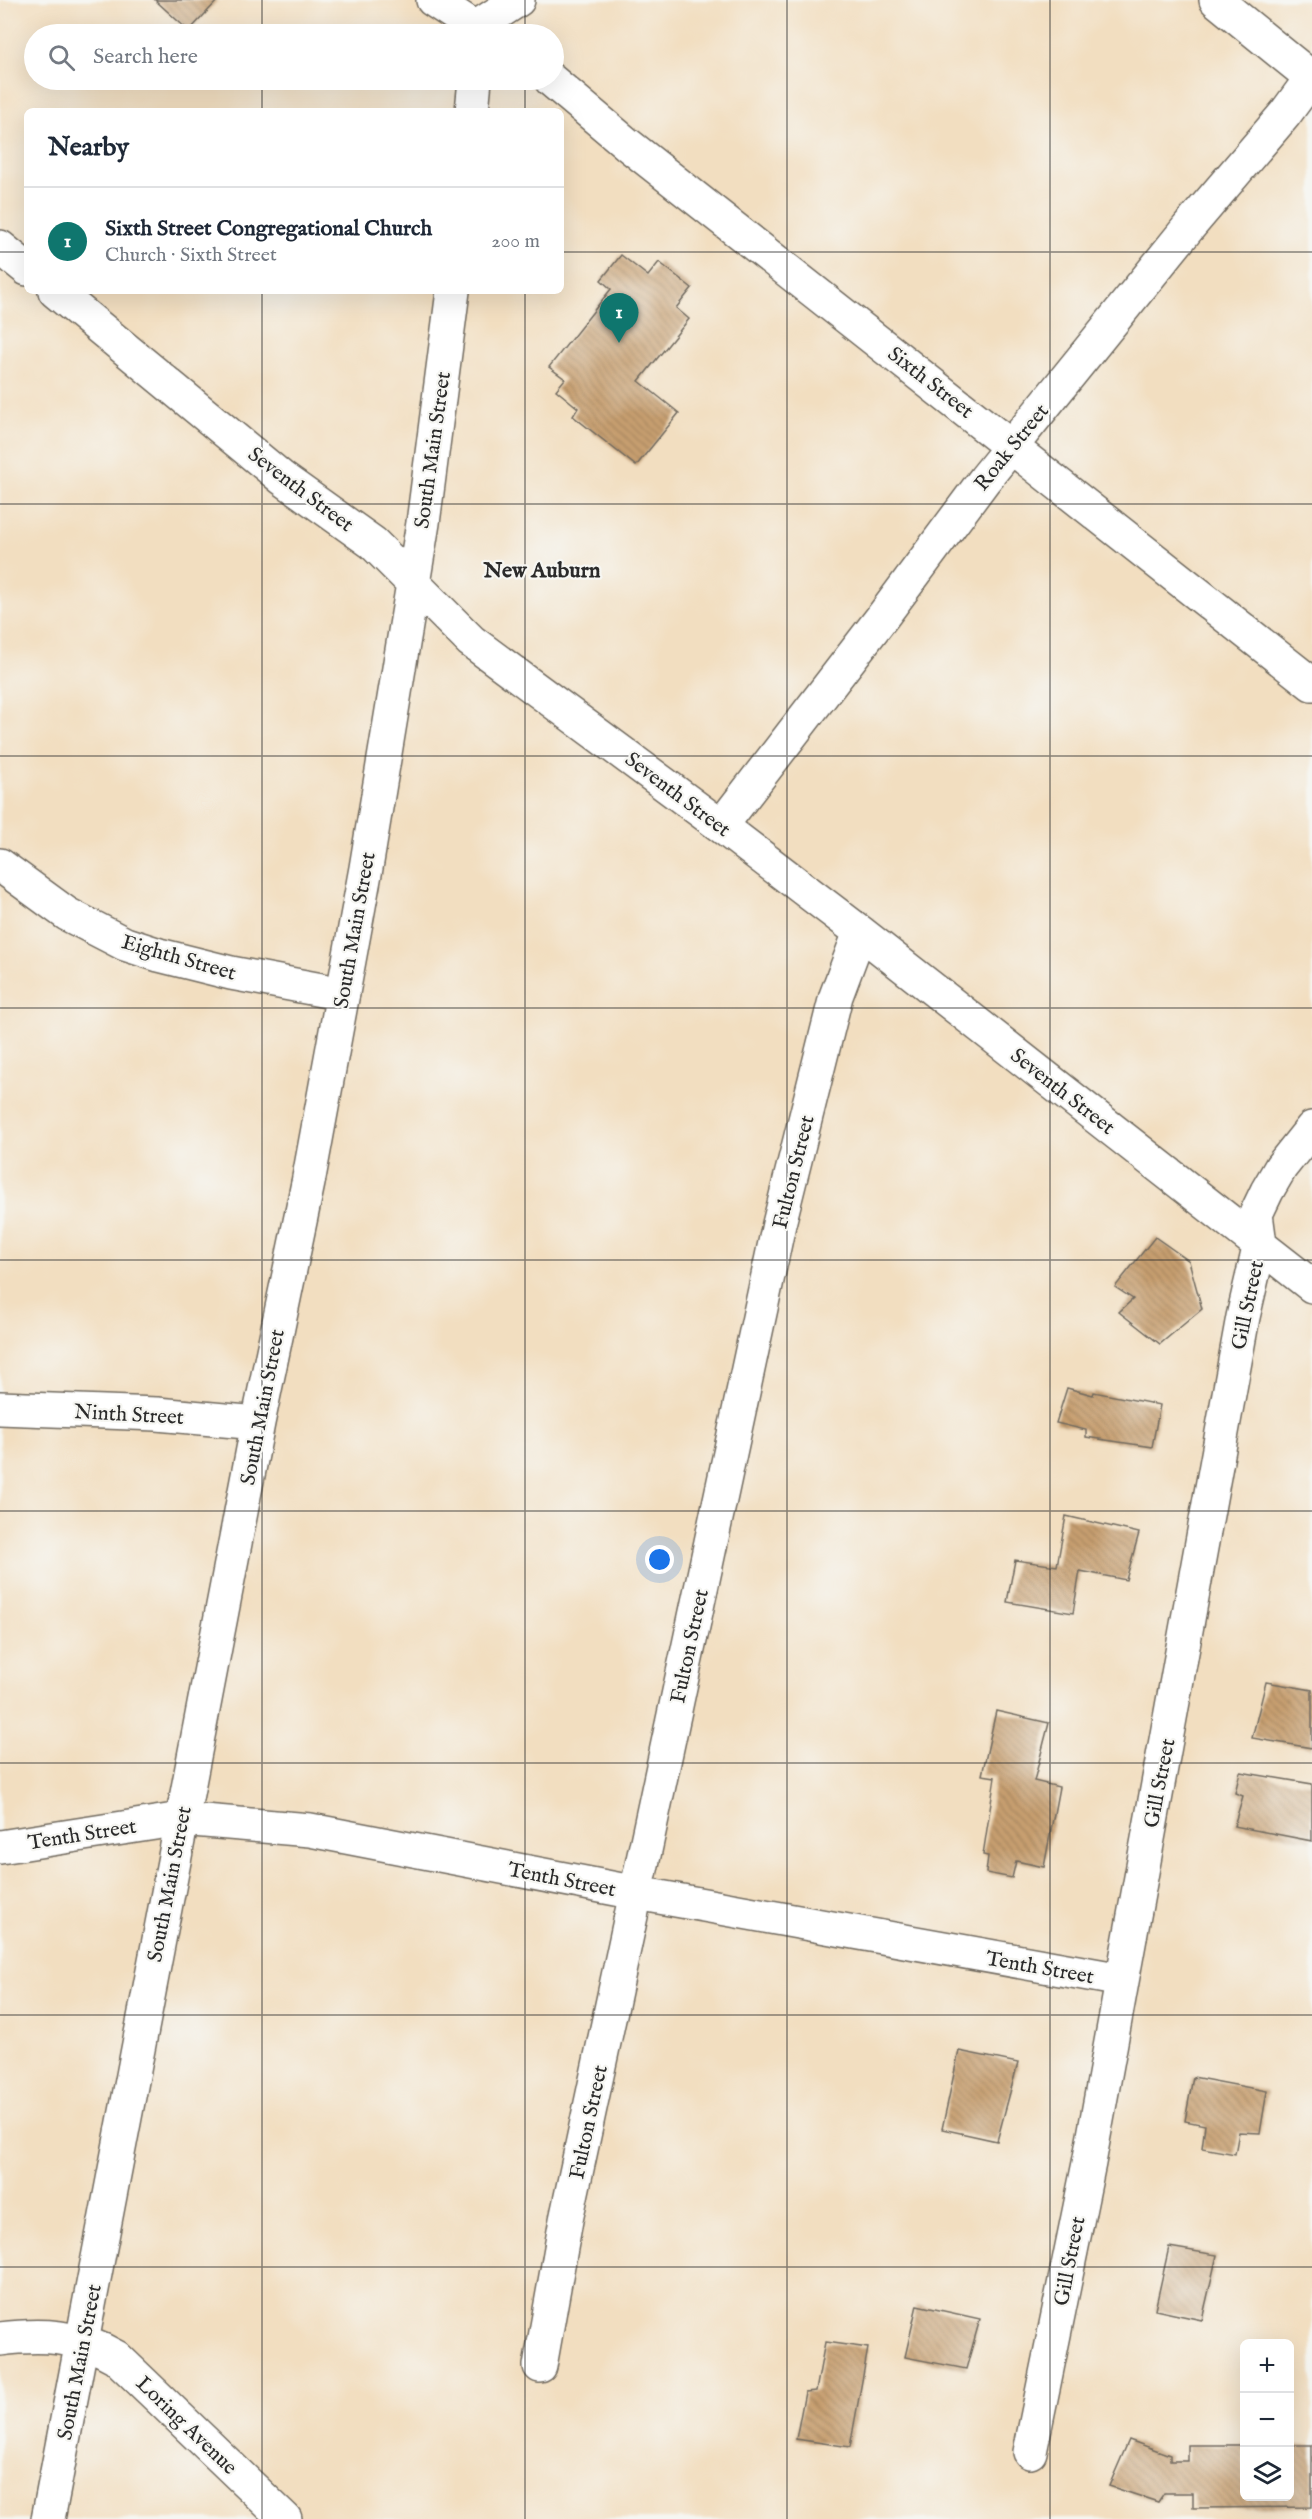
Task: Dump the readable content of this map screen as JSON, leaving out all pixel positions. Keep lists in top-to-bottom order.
{
  "streets": {
    "street": [
      "Sixth Street",
      "Roak Street",
      "South Main Street",
      "Seventh Street",
      "Eighth Street",
      "Fulton Street",
      "Gill Street",
      "Ninth Street",
      "Tenth Street",
      "Loring Avenue"
    ]
  },
  "crossings": [
    ["Sixth Street", "Roak Street"],
    ["Roak Street", "Seventh Street"],
    ["South Main Street", "Seventh Street"],
    ["South Main Street", "Eighth Street"],
    ["South Main Street", "Ninth Street"],
    ["South Main Street", "Tenth Street"],
    ["South Main Street", "Loring Avenue"],
    ["Seventh Street", "Fulton Street"],
    ["Seventh Street", "Gill Street"],
    ["Fulton Street", "Tenth Street"],
    ["Gill Street", "Tenth Street"]
  ],
  "districts": ["New Auburn"],
  "page": {
    "search": "Search here",
    "heading": "Nearby",
    "list": [
      {
        "mark": "1",
        "name": "Sixth Street Congregational Church",
        "note": "Church · Sixth Street",
        "value": "200 m"
      }
    ],
    "pins": "1",
    "map_buttons": ["+", "−"]
  }
}
